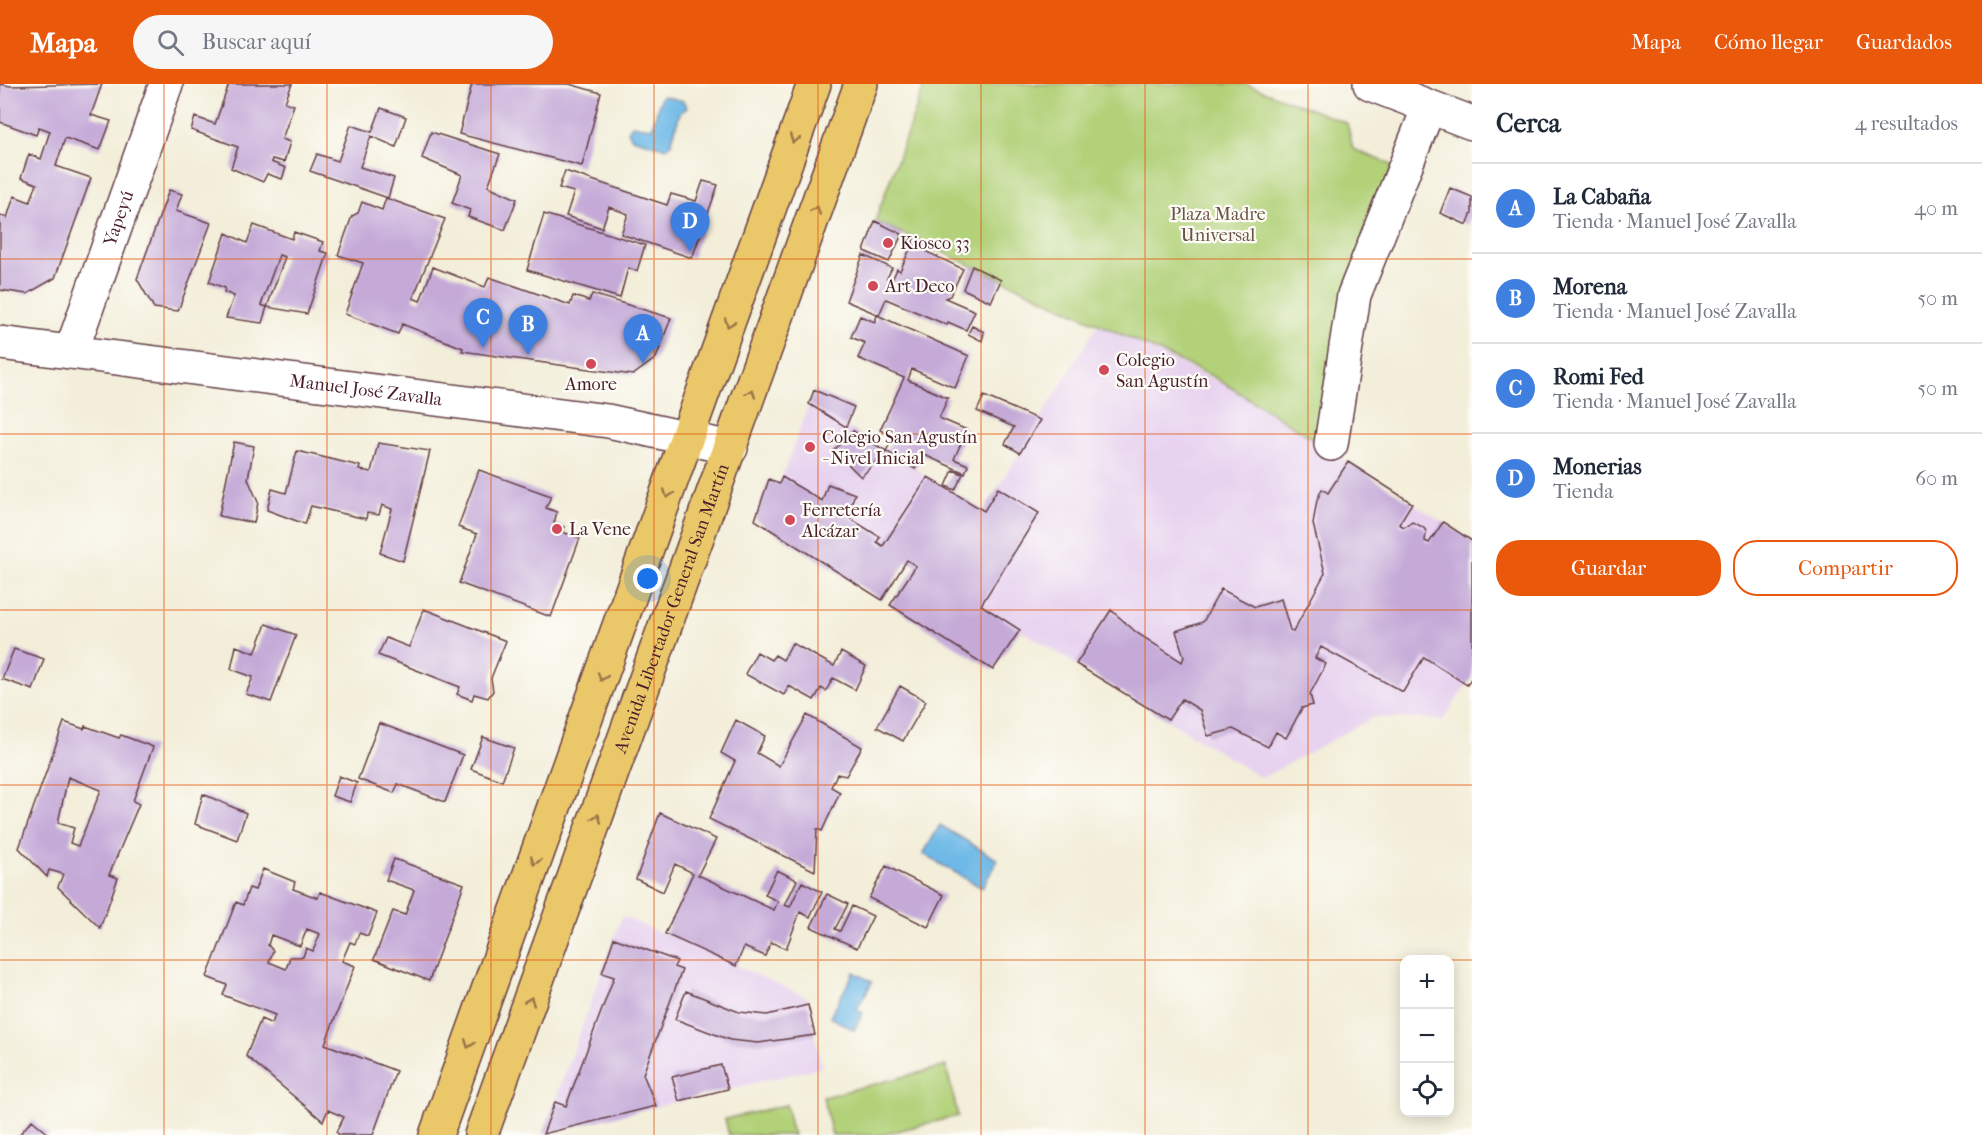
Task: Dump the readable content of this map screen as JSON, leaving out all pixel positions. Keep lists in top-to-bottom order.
{
  "streets": {
    "main road": ["Avenida Libertador General San Martín"],
    "street": ["Yapeyú", "Manuel José Zavalla"]
  },
  "crossings": [
    ["Yapeyú", "Manuel José Zavalla"],
    ["Manuel José Zavalla", "Avenida Libertador General San Martín"]
  ],
  "parks": ["Plaza Madre Universal"],
  "places": [
    "Kiosco 33",
    "Art Deco",
    "Amore",
    "Colegio San Agustín",
    "Colegio San Agustín - Nivel Inicial",
    "Ferretería Alcázar",
    "La Vene"
  ],
  "page": {
    "header": "Mapa",
    "search": "Buscar aquí",
    "nav": ["Mapa", "Cómo llegar", "Guardados"],
    "heading": ["Cerca", "4 resultados"],
    "list": [
      {
        "mark": "A",
        "name": "La Cabaña",
        "note": "Tienda · Manuel José Zavalla",
        "value": "40 m"
      },
      {
        "mark": "B",
        "name": "Morena",
        "note": "Tienda · Manuel José Zavalla",
        "value": "50 m"
      },
      {
        "mark": "C",
        "name": "Romi Fed",
        "note": "Tienda · Manuel José Zavalla",
        "value": "50 m"
      },
      {
        "mark": "D",
        "name": "Monerias",
        "note": "Tienda",
        "value": "60 m"
      }
    ],
    "pins": [
      "D",
      "C",
      "B",
      "A"
    ],
    "buttons": ["Guardar", "Compartir"],
    "map_buttons": ["+", "−"]
  }
}
